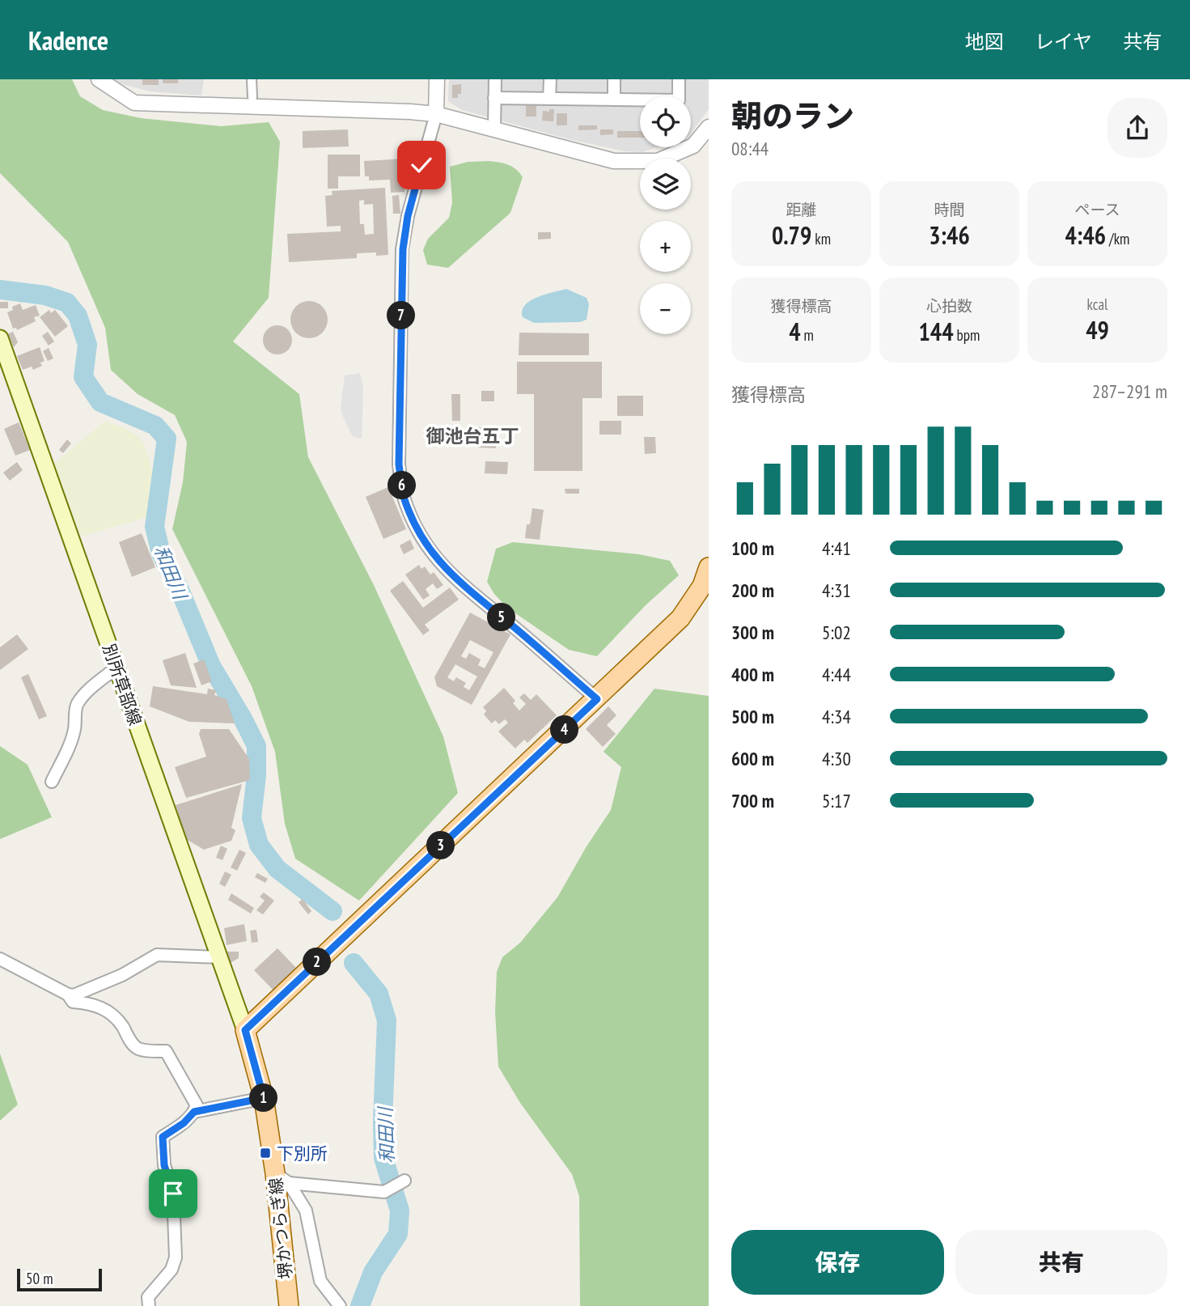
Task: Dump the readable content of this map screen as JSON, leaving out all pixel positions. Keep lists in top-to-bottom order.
{
  "streets": {
    "main road": ["別所草部線", "堺かつらぎ線"]
  },
  "crossings": [
    ["別所草部線", "堺かつらぎ線"]
  ],
  "districts": ["御池台五丁"],
  "water": ["和田川"],
  "places": {
    "transit": ["下別所"]
  },
  "scale_bar": "50 m",
  "page": {
    "header": "Kadence",
    "nav": ["地図", "レイヤ", "共有"],
    "heading": ["朝のラン", "08:44"],
    "map_buttons": ["+", "−"],
    "stats": [
      ["距離", "0.79 km"],
      ["時間", "3:46"],
      ["ペース", "4:46 /km"],
      ["獲得標高", "4 m"],
      ["心拍数", "144 bpm"],
      ["kcal", "49"]
    ],
    "pins": [
      "7",
      "6",
      "5",
      "4",
      "3",
      "2",
      "1"
    ],
    "chart": ["獲得標高", "287–291 m"],
    "list": [
      {
        "name": "100 m",
        "note": "4:41"
      },
      {
        "name": "200 m",
        "note": "4:31"
      },
      {
        "name": "300 m",
        "note": "5:02"
      },
      {
        "name": "400 m",
        "note": "4:44"
      },
      {
        "name": "500 m",
        "note": "4:34"
      },
      {
        "name": "600 m",
        "note": "4:30"
      },
      {
        "name": "700 m",
        "note": "5:17"
      }
    ],
    "buttons": ["保存", "共有"],
    "scale": "50 m"
  }
}
